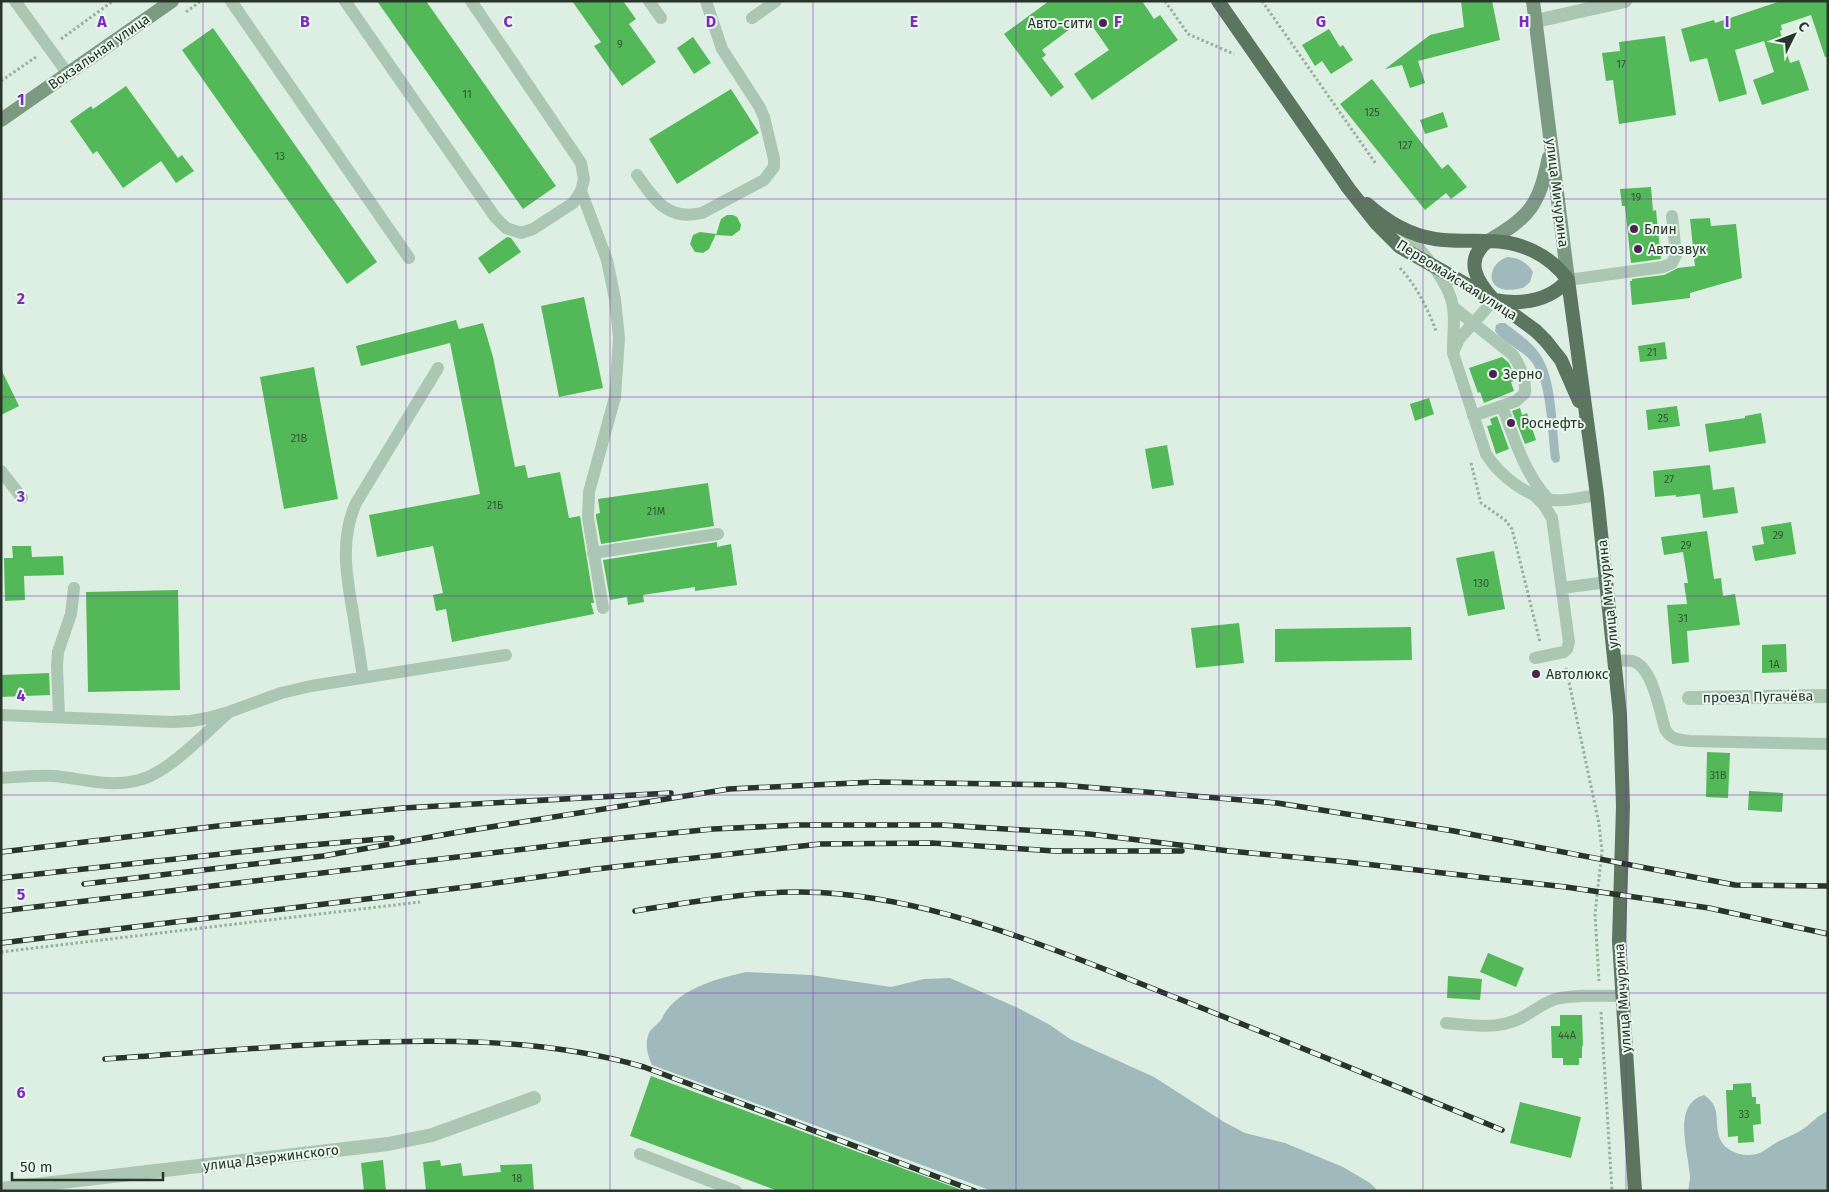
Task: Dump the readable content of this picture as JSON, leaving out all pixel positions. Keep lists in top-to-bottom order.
{
  "streets": {
    "main road": ["Вокзальная улица", "улица Мичурина", "Первомайская улица"],
    "street": ["проезд Пугачёва", "улица Дзержинского"]
  },
  "crossings": [
    ["улица Мичурина", "Первомайская улица"]
  ],
  "places": [
    "Авто-сити",
    "Блин",
    "Автозвук",
    "Зерно",
    "Роснефть",
    "Автолюкс"
  ],
  "house_numbers": [
    "9",
    "17",
    "11",
    "125",
    "127",
    "13",
    "19",
    "21",
    "25",
    "21В",
    "27",
    "21Б",
    "21М",
    "29",
    "29",
    "130",
    "31",
    "1А",
    "31В",
    "44А",
    "33",
    "18"
  ],
  "scale_bar": "50 m",
  "north": "top right",
  "grid": {
    "columns": [
      "A",
      "B",
      "C",
      "D",
      "E",
      "F",
      "G",
      "H",
      "I"
    ],
    "rows": [
      "1",
      "2",
      "3",
      "4",
      "5",
      "6"
    ]
  }
}
